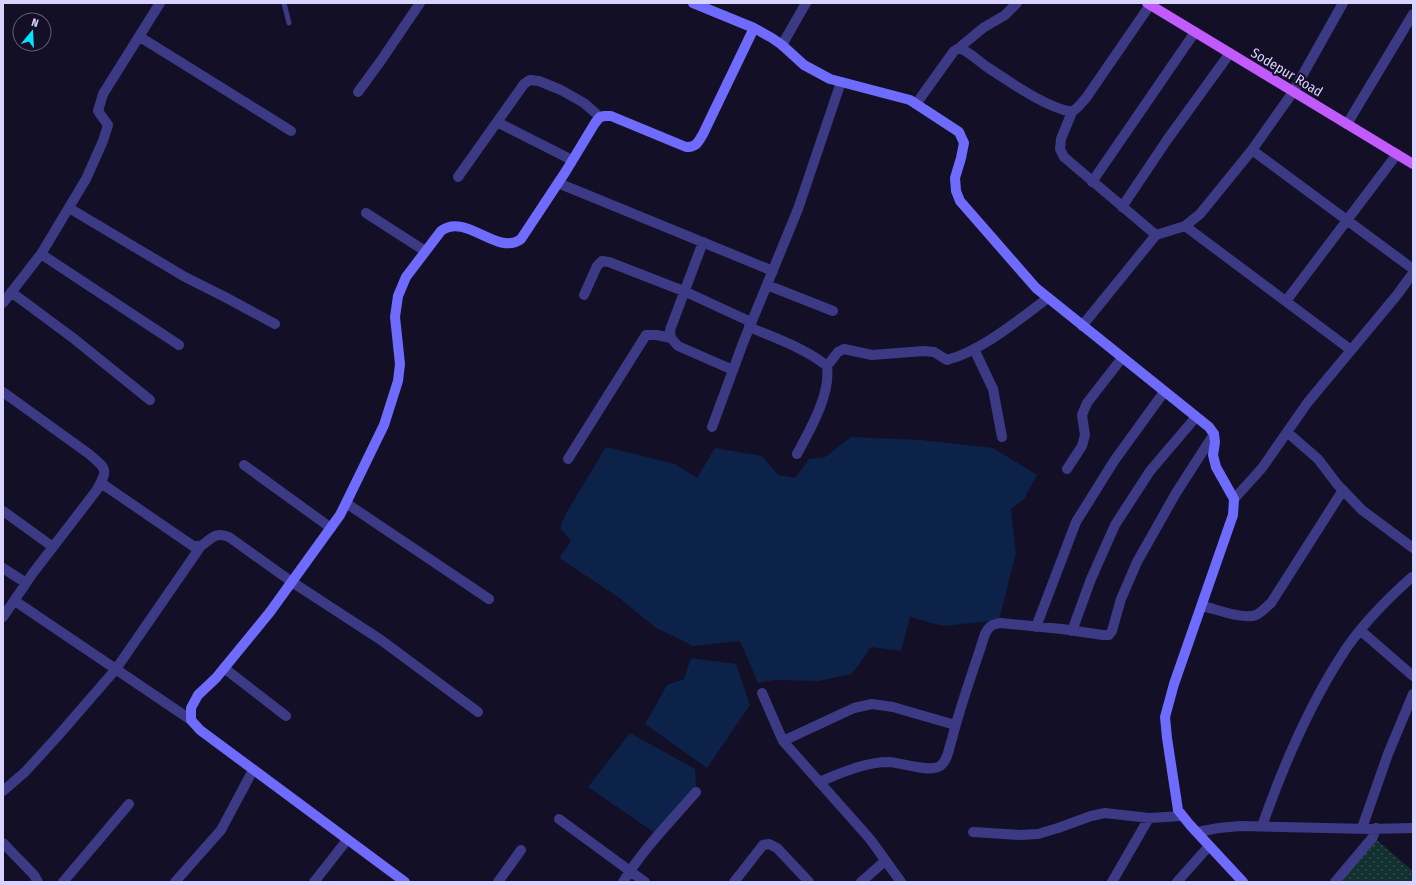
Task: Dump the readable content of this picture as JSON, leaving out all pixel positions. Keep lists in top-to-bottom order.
{
  "streets": {
    "main road": ["Sodepur Road"]
  },
  "north": "top"
}
